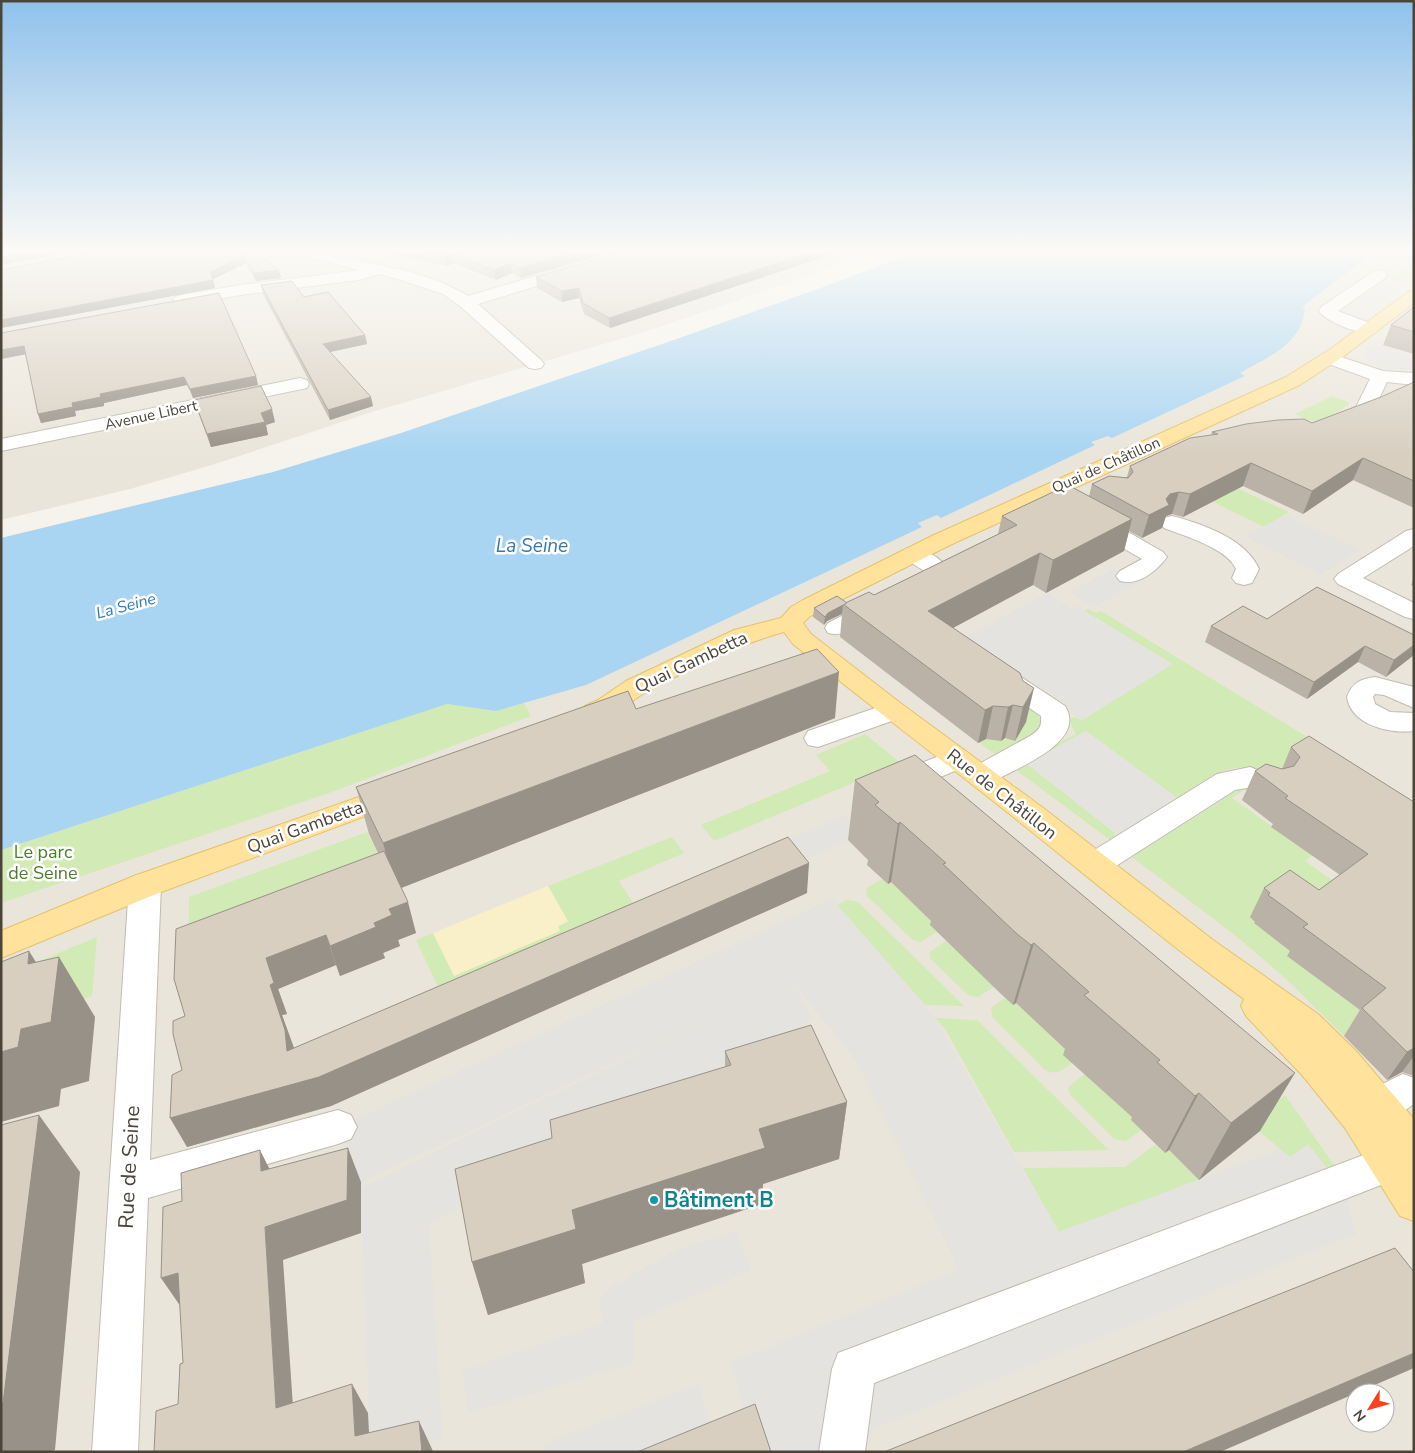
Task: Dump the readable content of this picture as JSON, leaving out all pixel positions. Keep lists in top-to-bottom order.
{
  "streets": {
    "main road": ["Quai de Châtillon", "Quai Gambetta", "Rue de Châtillon"],
    "street": ["Avenue Libert", "Rue de Seine"]
  },
  "crossings": [
    ["Quai de Châtillon", "Quai Gambetta"],
    ["Quai de Châtillon", "Rue de Châtillon"],
    ["Quai Gambetta", "Rue de Châtillon"],
    ["Quai Gambetta", "Rue de Seine"]
  ],
  "water": ["La Seine"],
  "parks": ["Le parc de Seine"],
  "places": ["Bâtiment B"],
  "north": "bottom left"
}
